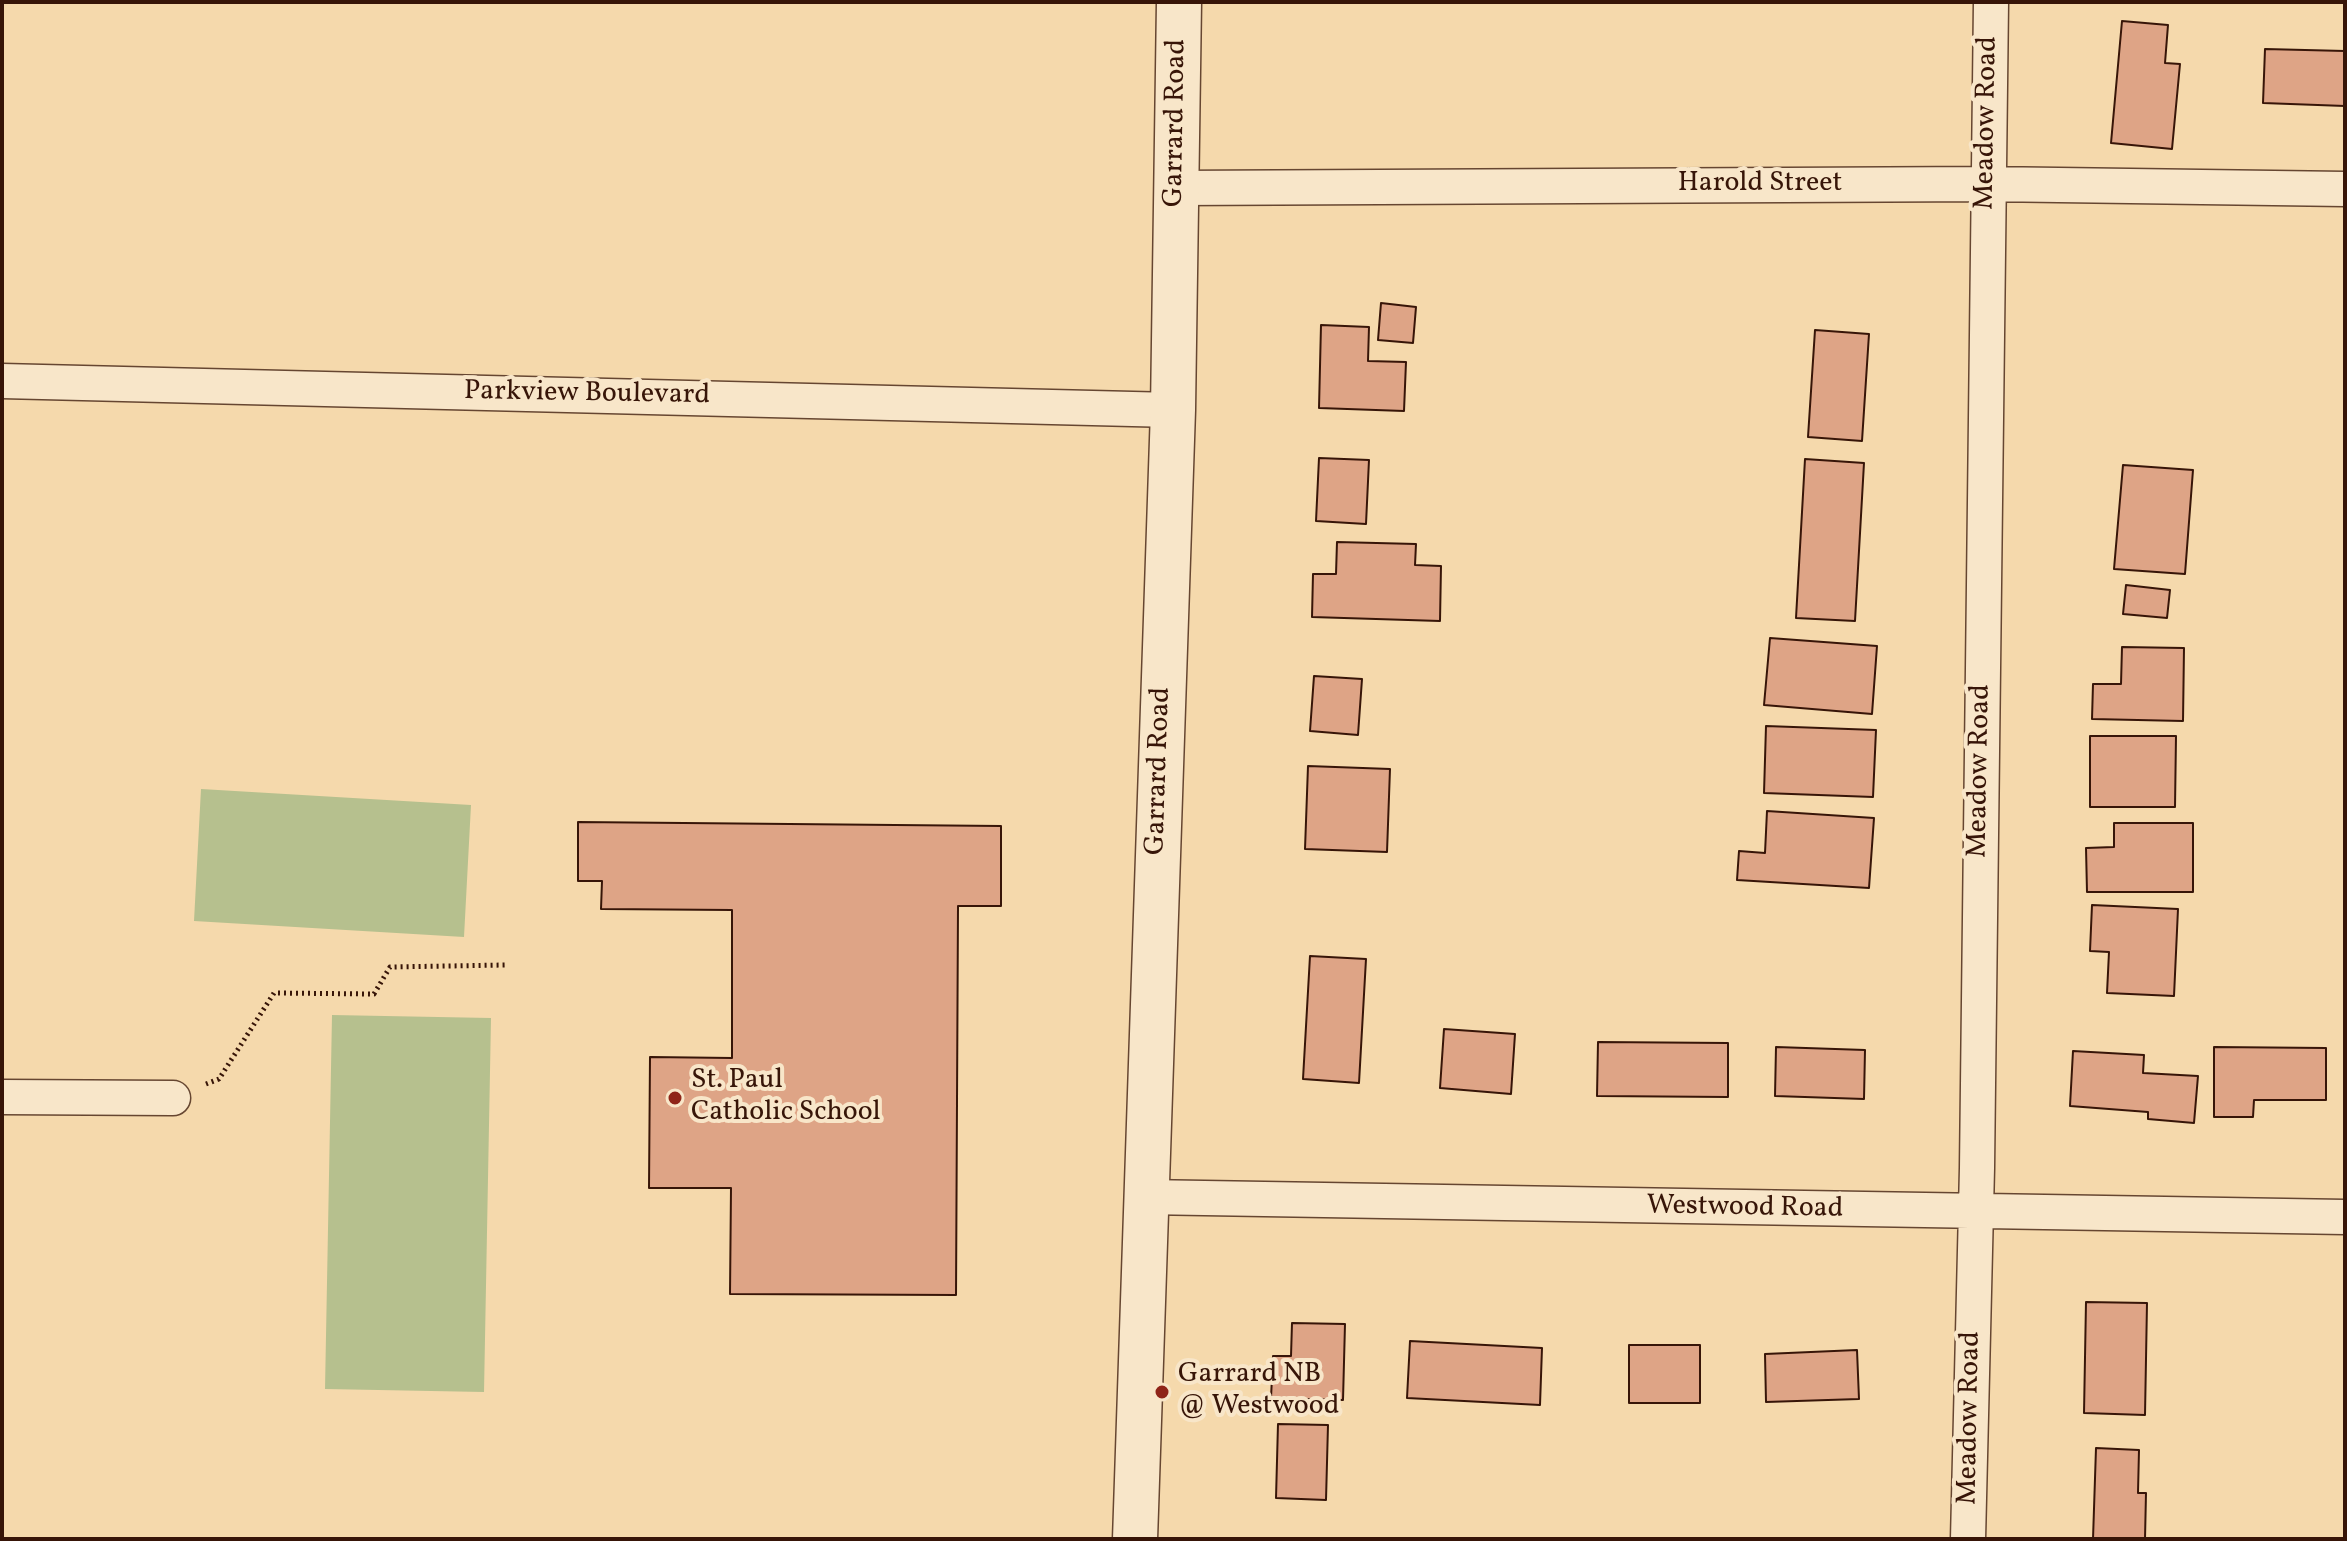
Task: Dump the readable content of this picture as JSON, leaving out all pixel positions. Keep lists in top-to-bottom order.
{
  "streets": {
    "street": [
      "Garrard Road",
      "Meadow Road",
      "Harold Street",
      "Parkview Boulevard",
      "Westwood Road"
    ]
  },
  "crossings": [
    ["Garrard Road", "Harold Street"],
    ["Garrard Road", "Parkview Boulevard"],
    ["Garrard Road", "Westwood Road"],
    ["Meadow Road", "Harold Street"],
    ["Meadow Road", "Westwood Road"]
  ],
  "places": ["St. Paul Catholic School", "Garrard NB @ Westwood"]
}
